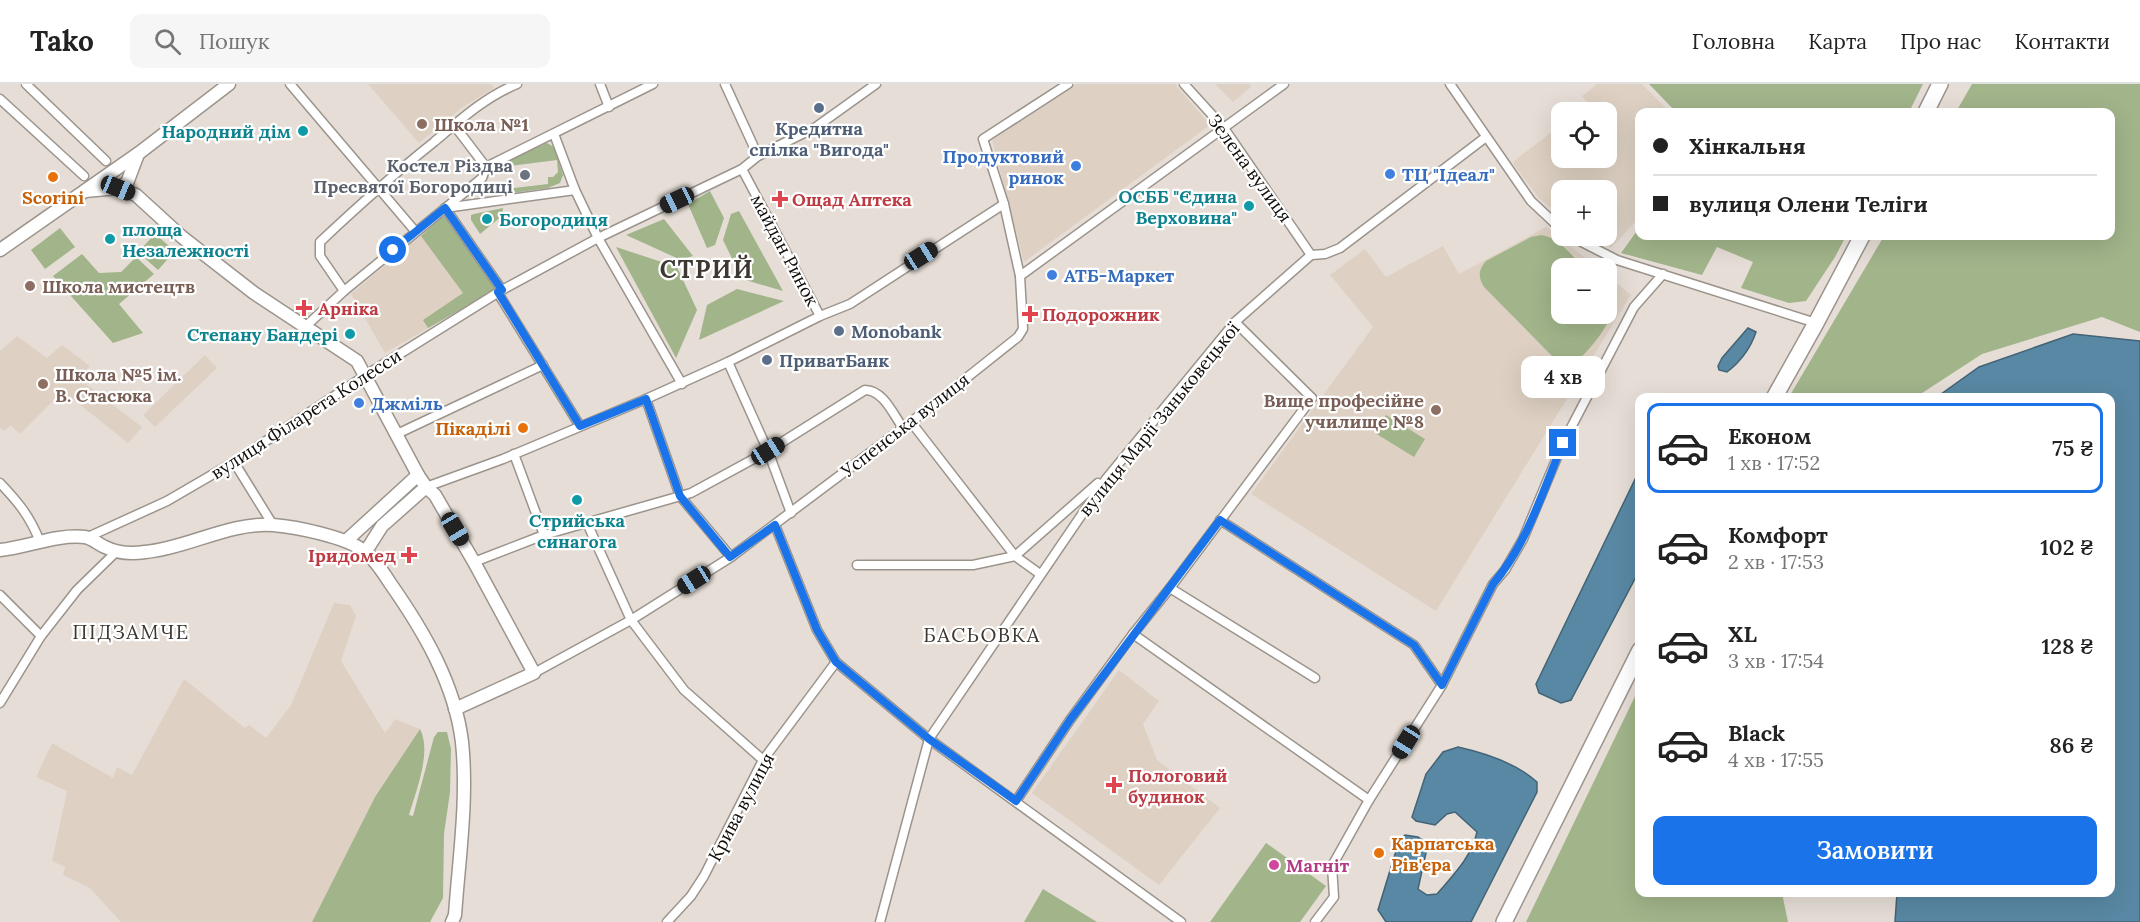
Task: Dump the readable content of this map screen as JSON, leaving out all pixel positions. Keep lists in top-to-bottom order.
{
  "streets": {
    "main road": ["вулиця Філарета Колесси", "Успенська вулиця"],
    "street": [
      "Зелена вулиця",
      "майдан Ринок",
      "вулиця Марії Заньковецької",
      "Крива вулиця"
    ]
  },
  "crossings": [
    ["Зелена вулиця", "вулиця Марії Заньковецької"]
  ],
  "districts": ["СТРИЙ", "ПІДЗАМЧЕ", "БАСЬОВКА"],
  "places": {
    "other": [
      "Кредитна спілка \"Вигода\"",
      "Школа №1",
      "Народний дім",
      "Продуктовий ринок",
      "ТЦ \"Ідеал\"",
      "Костел Різдва Пресвятої Богородиці",
      "Scorini",
      "ОСББ \"Єдина Верховина\"",
      "Богородиця",
      "площа Незалежності",
      "АТБ-Маркет",
      "Школа мистецтв",
      "Monobank",
      "Степану Бандері",
      "ПриватБанк",
      "Школа №5 ім. В. Стасюка",
      "Джміль",
      "Вище професійне училище №8",
      "Пікаділі",
      "Стрийська синагога",
      "Карпатська Рів'єра",
      "Магніт"
    ],
    "health": [
      "Ощад Аптека",
      "Арніка",
      "Подорожник",
      "Іридомед",
      "Пологовий будинок"
    ]
  },
  "page": {
    "header": "Tako",
    "search": "Пошук",
    "nav": [
      "Головна",
      "Карта",
      "Про нас",
      "Контакти"
    ],
    "map_buttons": ["+", "−"],
    "banner": ["Хінкальня", "вулиця Олени Теліги"],
    "bubble": "4 хв",
    "list": [
      {
        "name": "Економ",
        "note": "1 хв · 17:52",
        "value": "75 ₴"
      },
      {
        "name": "Комфорт",
        "note": "2 хв · 17:53",
        "value": "102 ₴"
      },
      {
        "name": "XL",
        "note": "3 хв · 17:54",
        "value": "128 ₴"
      },
      {
        "name": "Black",
        "note": "4 хв · 17:55",
        "value": "86 ₴"
      }
    ],
    "buttons": "Замовити"
  }
}
